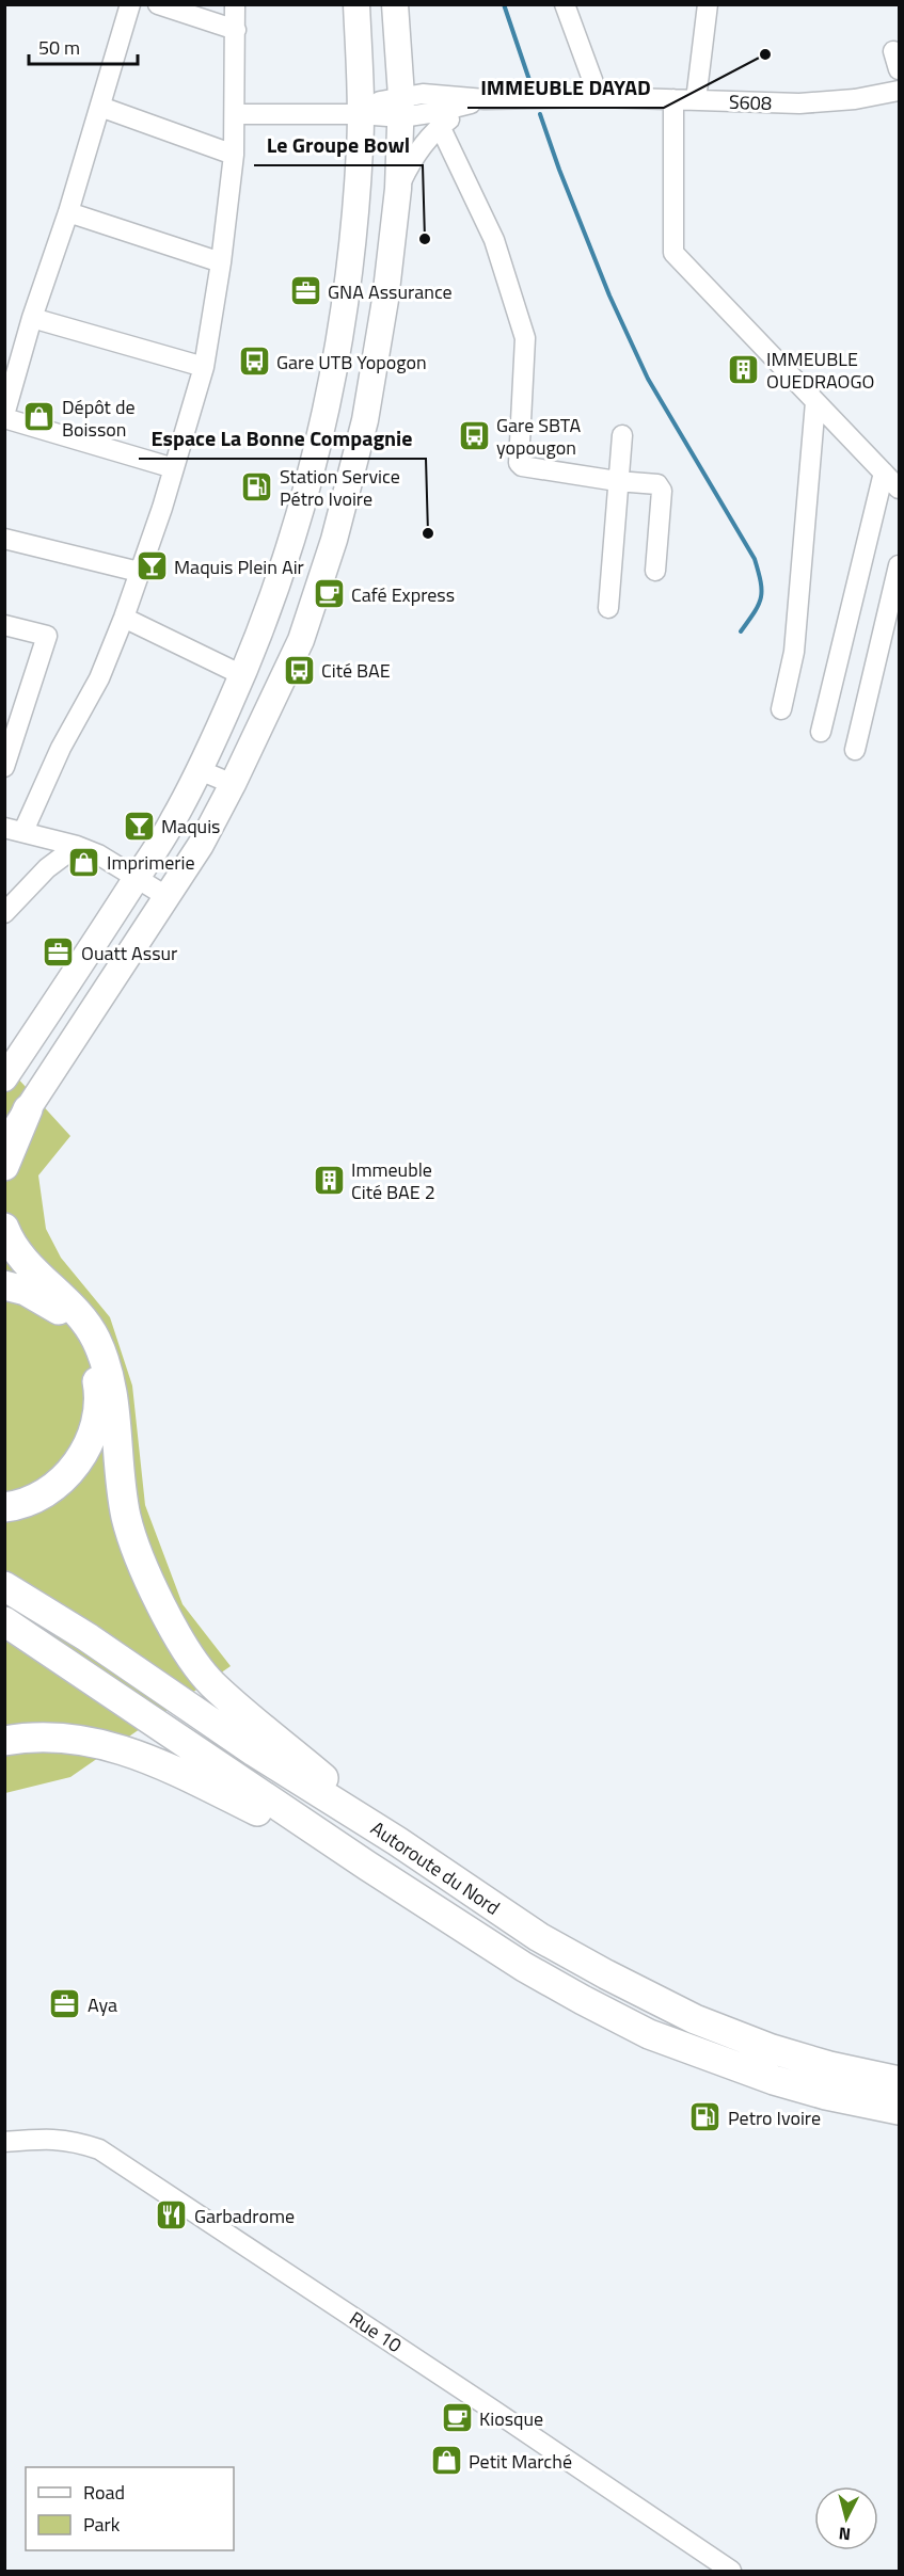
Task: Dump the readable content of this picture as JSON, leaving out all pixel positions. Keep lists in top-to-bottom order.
{
  "streets": {
    "highway": ["Autoroute du Nord"],
    "street": ["S608", "Rue 10"]
  },
  "places": {
    "other": ["IMMEUBLE DAYAD", "Le Groupe Bowl", "Espace La Bonne Compagnie"],
    "office": ["GNA Assurance", "Ouatt Assur", "Aya"],
    "bus stop": ["Gare UTB Yopogon", "Gare SBTA yopougon", "Cité BAE"],
    "building": ["IMMEUBLE OUEDRAOGO", "Immeuble Cité BAE 2"],
    "shop": ["Dépôt de Boisson", "Imprimerie", "Petit Marché"],
    "fuel station": ["Station Service Pétro Ivoire", "Petro Ivoire"],
    "bar": ["Maquis Plein Air", "Maquis"],
    "cafe": ["Café Express", "Kiosque"],
    "restaurant": ["Garbadrome"]
  },
  "legend": ["Road", "Park"],
  "scale_bar": "50 m",
  "north": "bottom"
}
